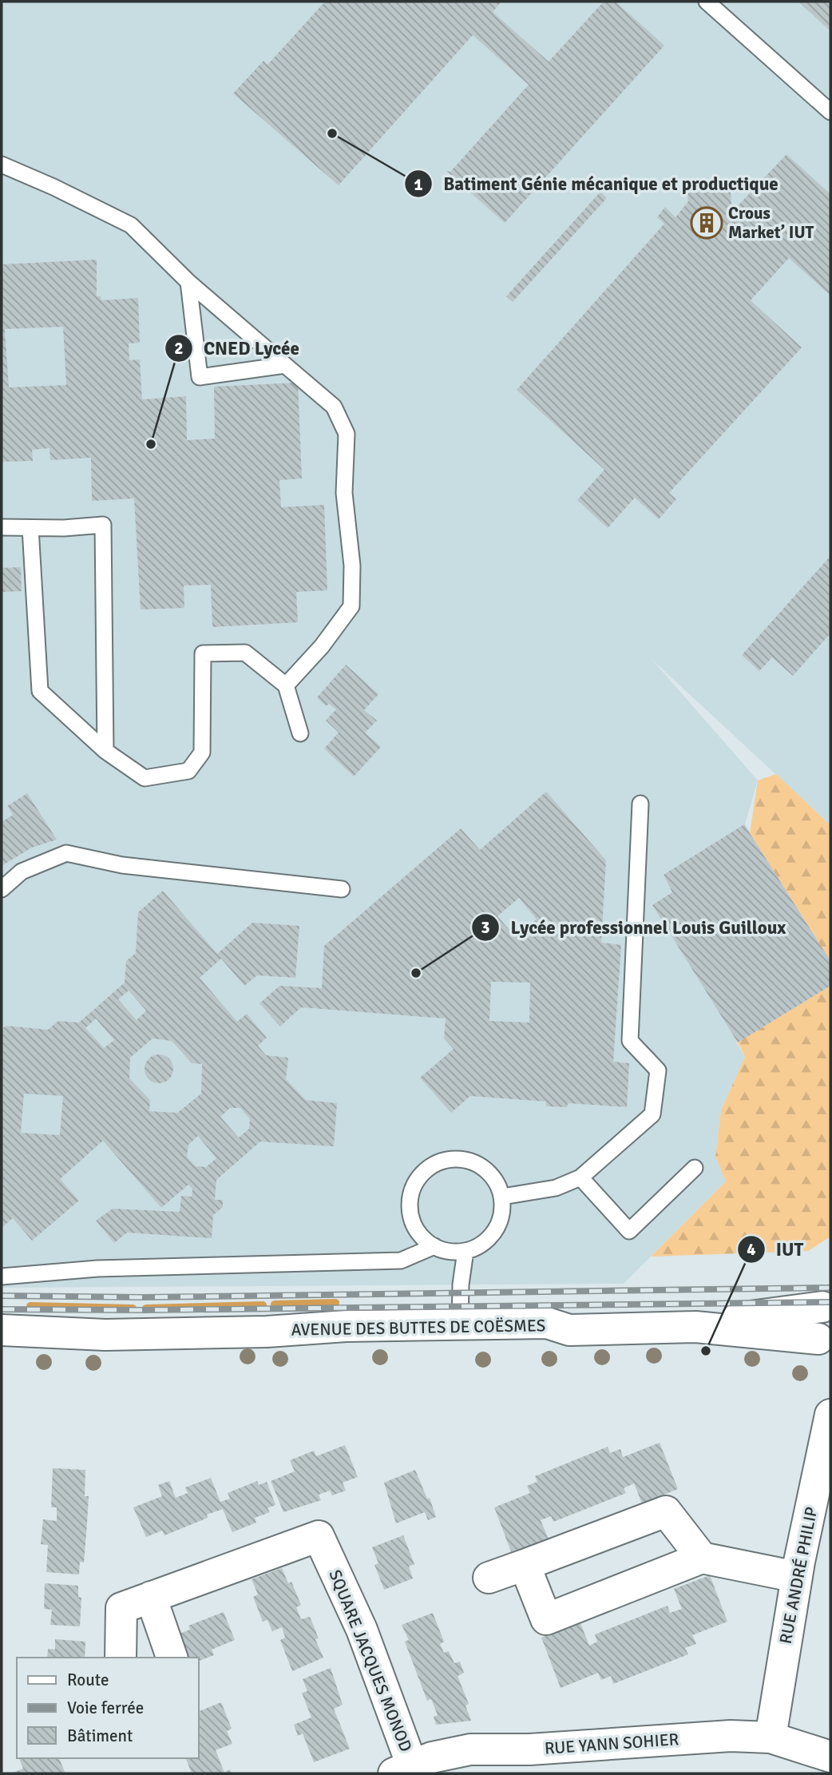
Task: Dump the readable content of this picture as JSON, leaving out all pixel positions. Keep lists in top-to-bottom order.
{
  "streets": {
    "street": [
      "AVENUE DES BUTTES DE COËSMES",
      "RUE ANDRÉ PHILIP",
      "SQUARE JACQUES MONOD",
      "RUE YANN SOHIER"
    ]
  },
  "crossings": [
    ["RUE ANDRÉ PHILIP", "RUE YANN SOHIER"],
    ["SQUARE JACQUES MONOD", "RUE YANN SOHIER"]
  ],
  "places": {
    "other": [
      "Batiment Génie mécanique et productique",
      "CNED Lycée",
      "Lycée professionnel Louis Guilloux",
      "IUT"
    ],
    "building": ["Crous Market’ IUT"]
  },
  "legend": ["Route", "Voie ferrée", "Bâtiment"]
}
